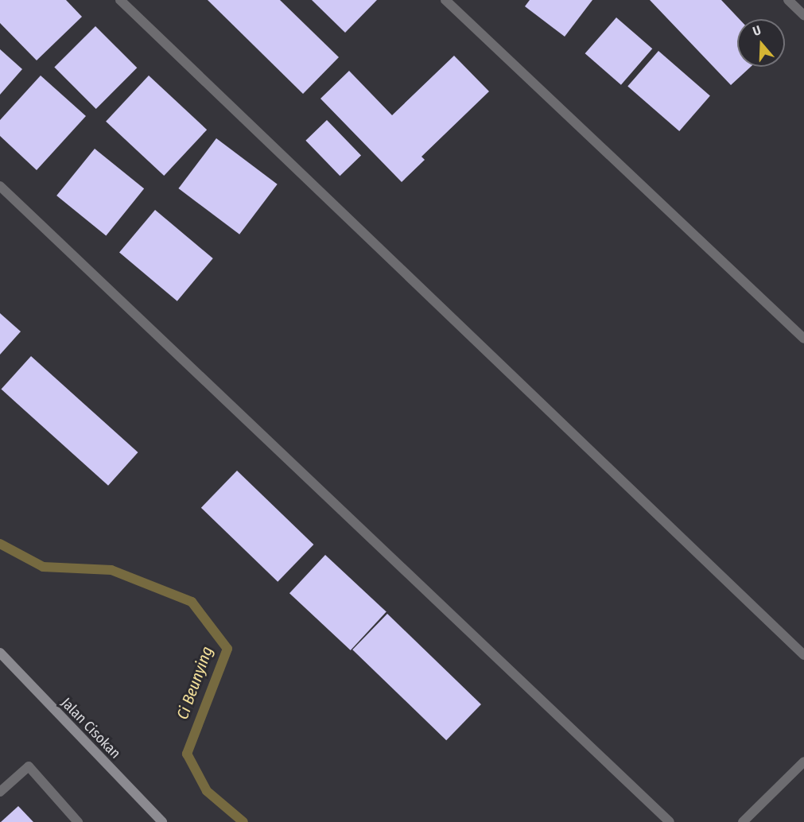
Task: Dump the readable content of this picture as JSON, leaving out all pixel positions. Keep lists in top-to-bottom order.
{
  "streets": {
    "street": ["Jalan Cisokan"]
  },
  "water": ["Ci Beunying"],
  "north": "top"
}
